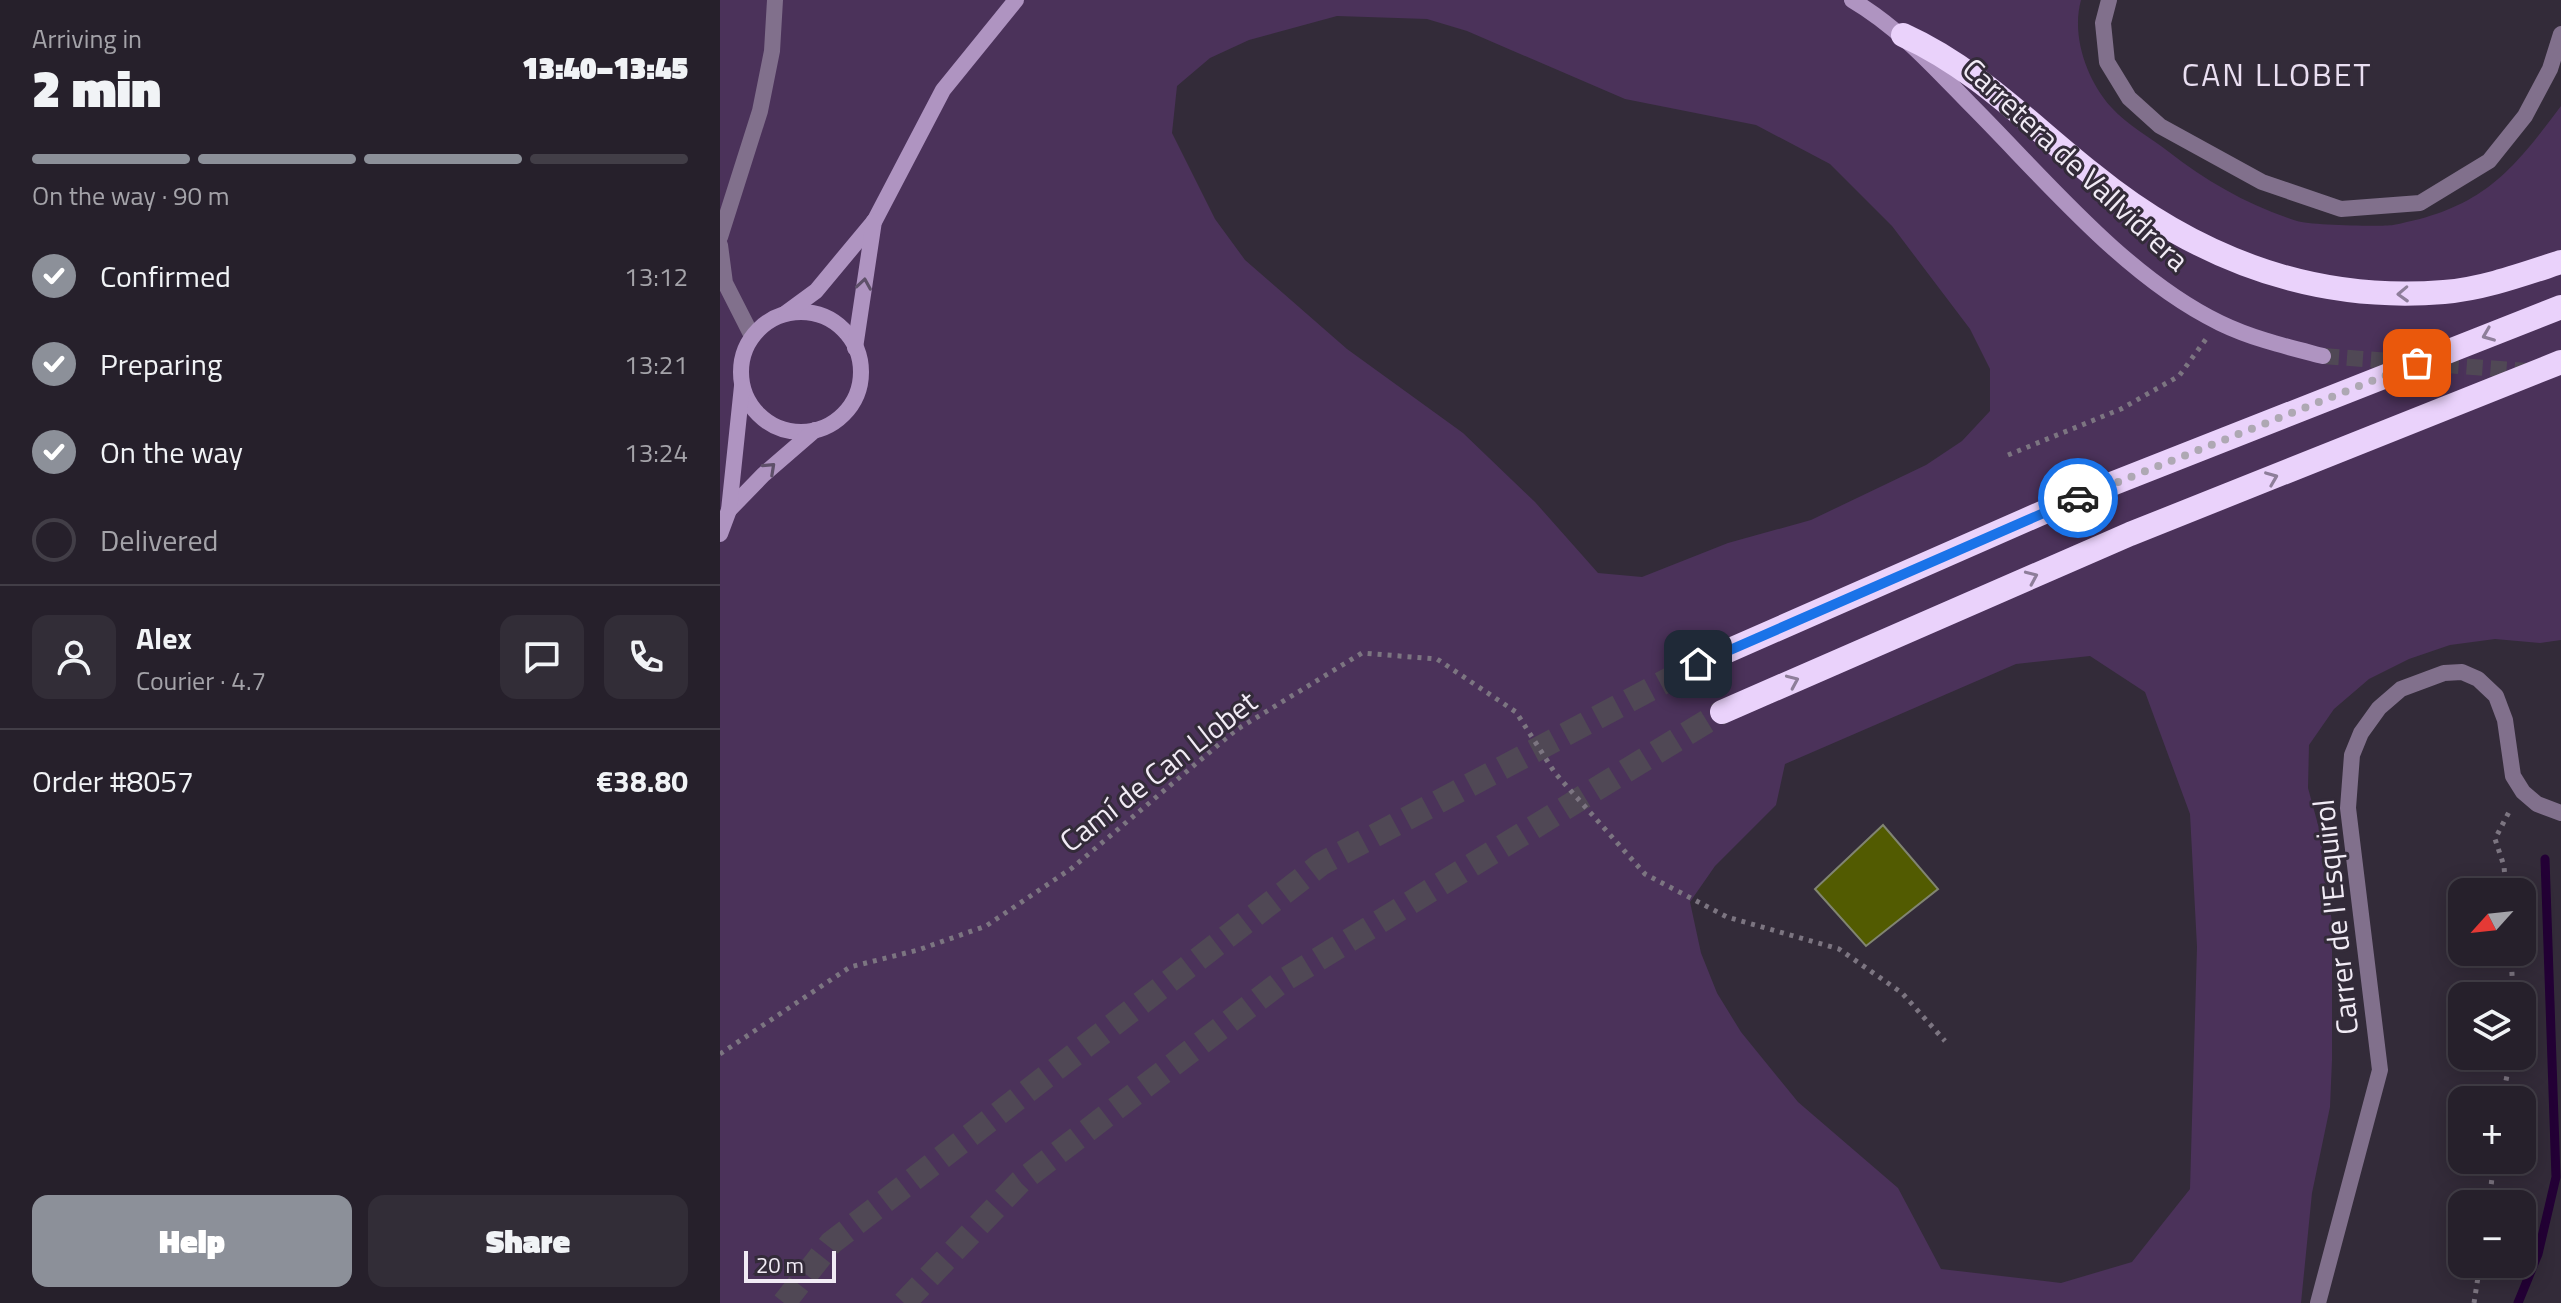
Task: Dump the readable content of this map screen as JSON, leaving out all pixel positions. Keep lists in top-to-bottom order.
{
  "streets": {
    "main road": ["Carretera de Vallvidrera"],
    "street": ["Carrer de l'Esquirol"],
    "path": ["Camí de Can Llobet"]
  },
  "districts": ["CAN LLOBET"],
  "scale_bar": "20 m",
  "north": "bottom left",
  "page": {
    "heading": ["2 min", "Arriving in", "13:40–13:45"],
    "panel": [
      "Alex",
      "Courier · 4.7",
      "Order #8057",
      "€38.80"
    ],
    "bar": "On the way · 90 m",
    "list": [
      ["Confirmed", "13:12"],
      ["Preparing", "13:21"],
      ["On the way", "13:24"],
      "Delivered"
    ],
    "map_buttons": ["+", "−"],
    "buttons": ["Help", "Share"],
    "scale": "20 m"
  }
}
